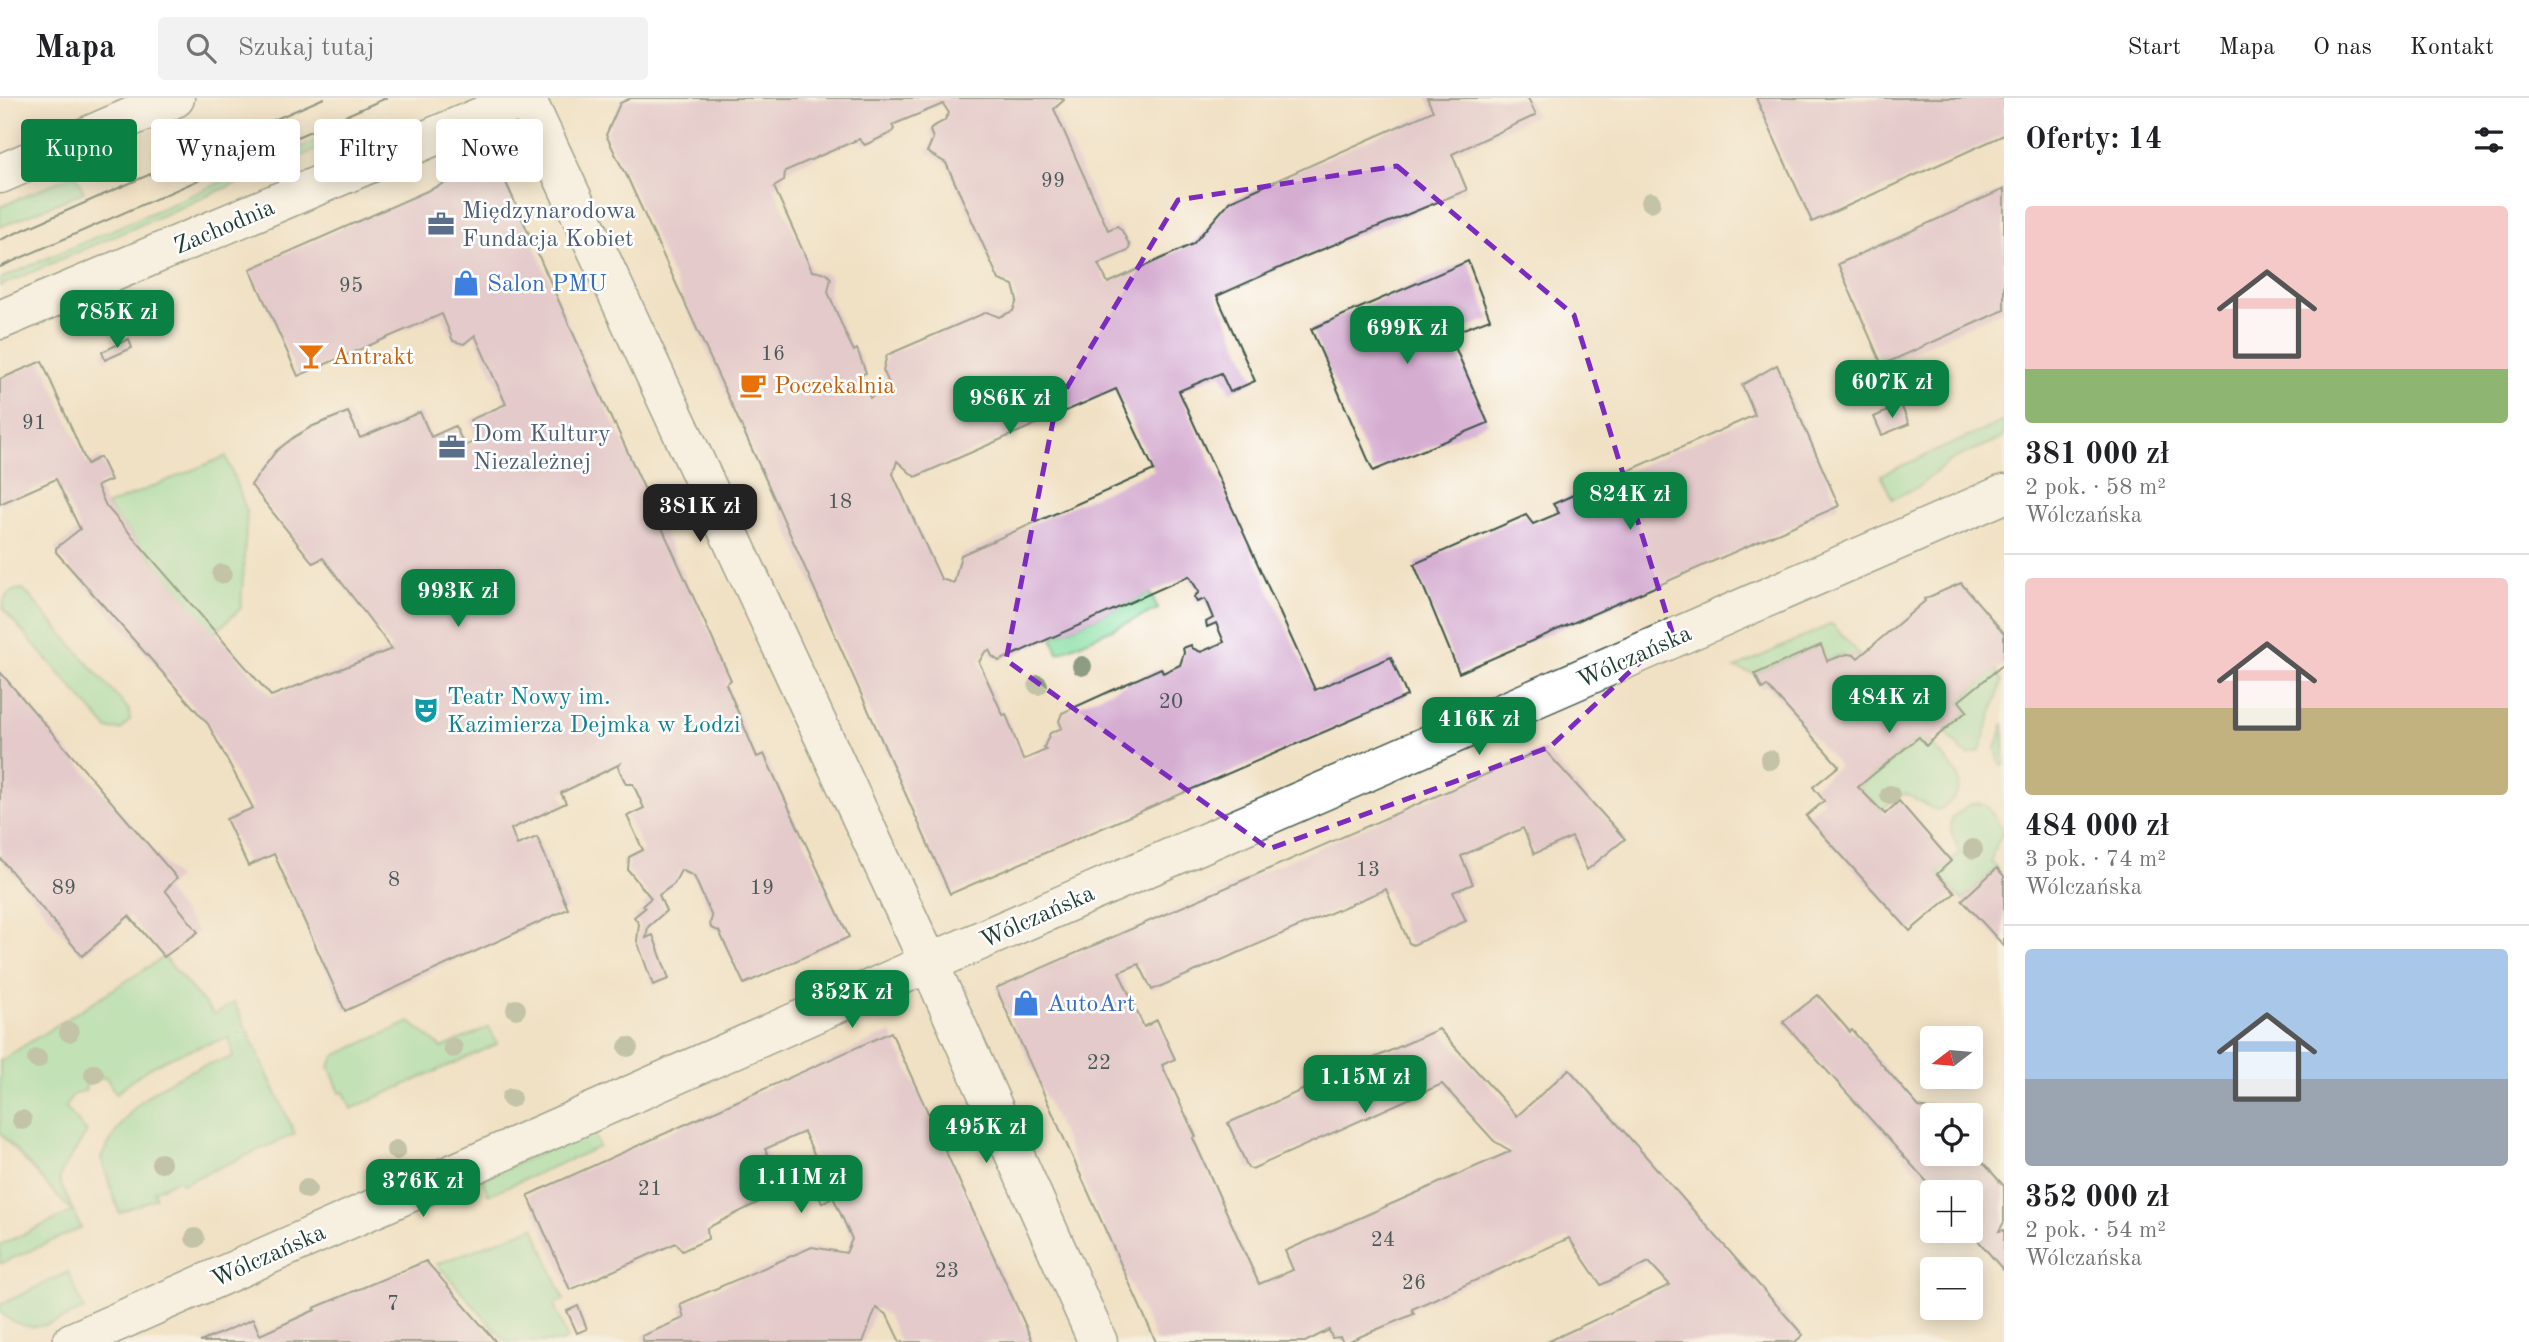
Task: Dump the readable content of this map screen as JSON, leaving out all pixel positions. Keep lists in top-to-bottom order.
{
  "streets": {
    "main road": ["Zachodnia", "Wólczańska"]
  },
  "places": {
    "office": ["Międzynarodowa Fundacja Kobiet", "Dom Kultury Niezależnej"],
    "shop": ["Salon PMU", "AutoArt"],
    "bar": ["Antrakt"],
    "cafe": ["Poczekalnia"],
    "theatre": ["Teatr Nowy im. Kazimierza Dejmka w Łodzi"]
  },
  "house_numbers": [
    "99",
    "95",
    "16",
    "91",
    "18",
    "20",
    "13",
    "8",
    "89",
    "19",
    "22",
    "21",
    "24",
    "23",
    "26",
    "7"
  ],
  "north": "left",
  "page": {
    "header": "Mapa",
    "search": "Szukaj tutaj",
    "nav": [
      "Start",
      "Mapa",
      "O nas",
      "Kontakt"
    ],
    "heading": "Oferty: 14",
    "chip": [
      "Kupno",
      "Wynajem",
      "Filtry",
      "Nowe"
    ],
    "list": [
      {
        "name": "381 000 zł",
        "note": "2 pok. · 58 m² · Wólczańska"
      },
      {
        "name": "484 000 zł",
        "note": "3 pok. · 74 m² · Wólczańska"
      },
      {
        "name": "352 000 zł",
        "note": "2 pok. · 54 m² · Wólczańska"
      }
    ],
    "price": [
      "785K zł",
      "699K zł",
      "607K zł",
      "986K zł",
      "824K zł",
      "381K zł",
      "993K zł",
      "484K zł",
      "416K zł",
      "352K zł",
      "1.15M zł",
      "495K zł",
      "1.11M zł",
      "376K zł"
    ],
    "map_buttons": ["+", "−"]
  }
}
